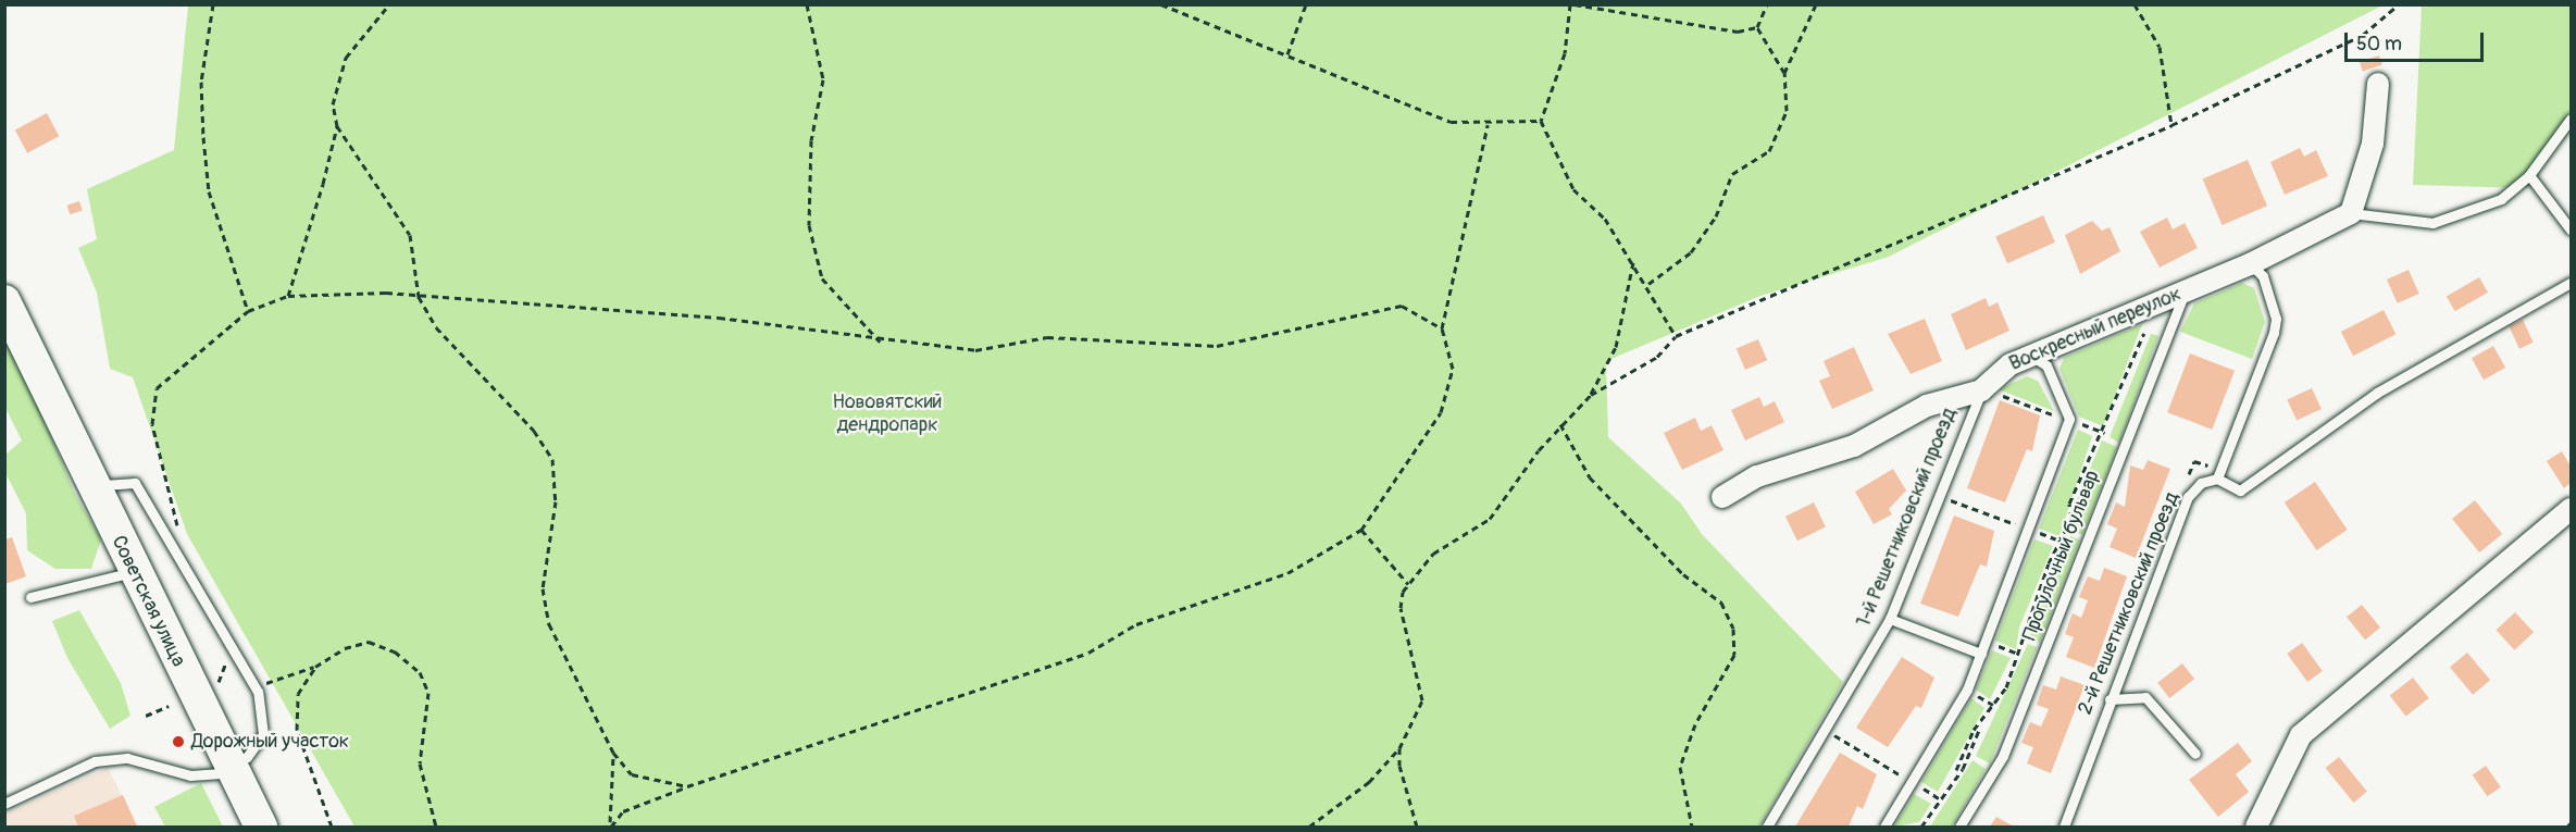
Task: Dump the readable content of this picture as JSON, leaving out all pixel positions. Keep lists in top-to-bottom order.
{
  "streets": {
    "main road": ["Советская улица"],
    "street": ["Воскресный переулок"],
    "lane": ["1-й Решетниковский проезд", "Прогулочный бульвар", "2-й Решетниковский проезд"]
  },
  "crossings": [
    ["Воскресный переулок", "1-й Решетниковский проезд"],
    ["Воскресный переулок", "Прогулочный бульвар"]
  ],
  "parks": ["Нововятский дендропарк"],
  "places": ["Дорожный участок"],
  "scale_bar": "50 m"
}
